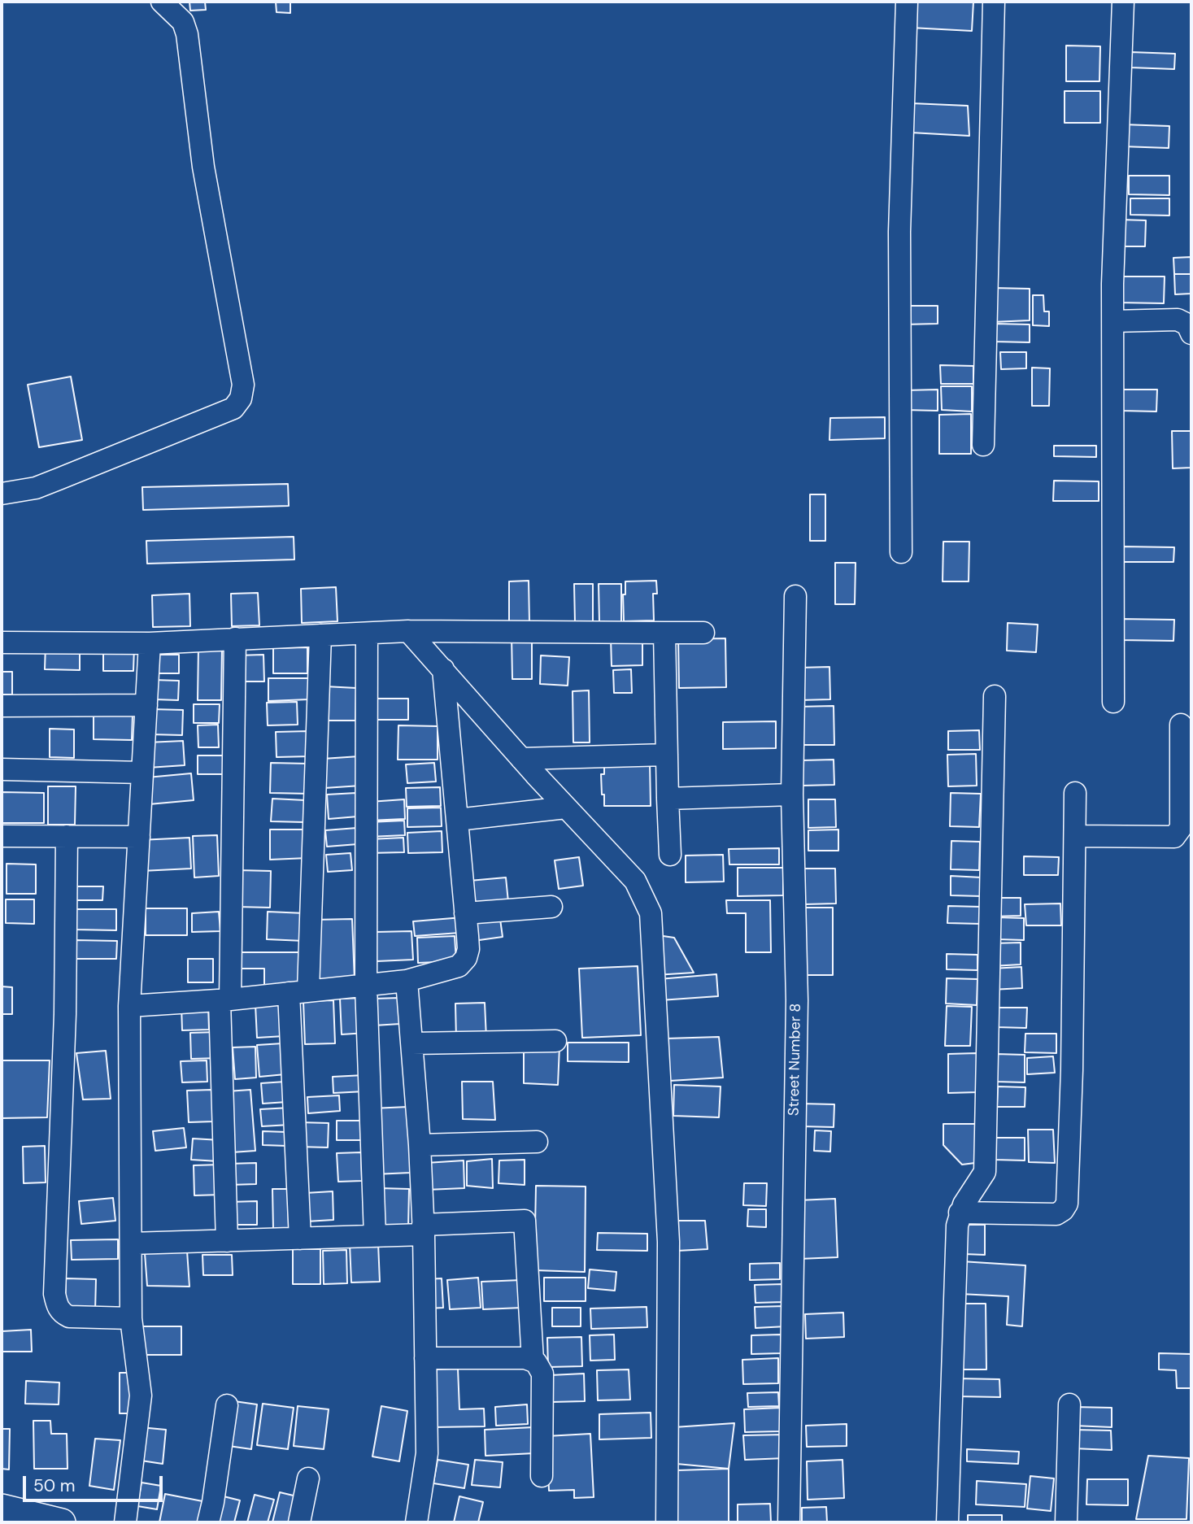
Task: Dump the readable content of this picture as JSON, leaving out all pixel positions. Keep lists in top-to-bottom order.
{
  "streets": {
    "street": ["Street Number 8"]
  },
  "scale_bar": "50 m"
}
